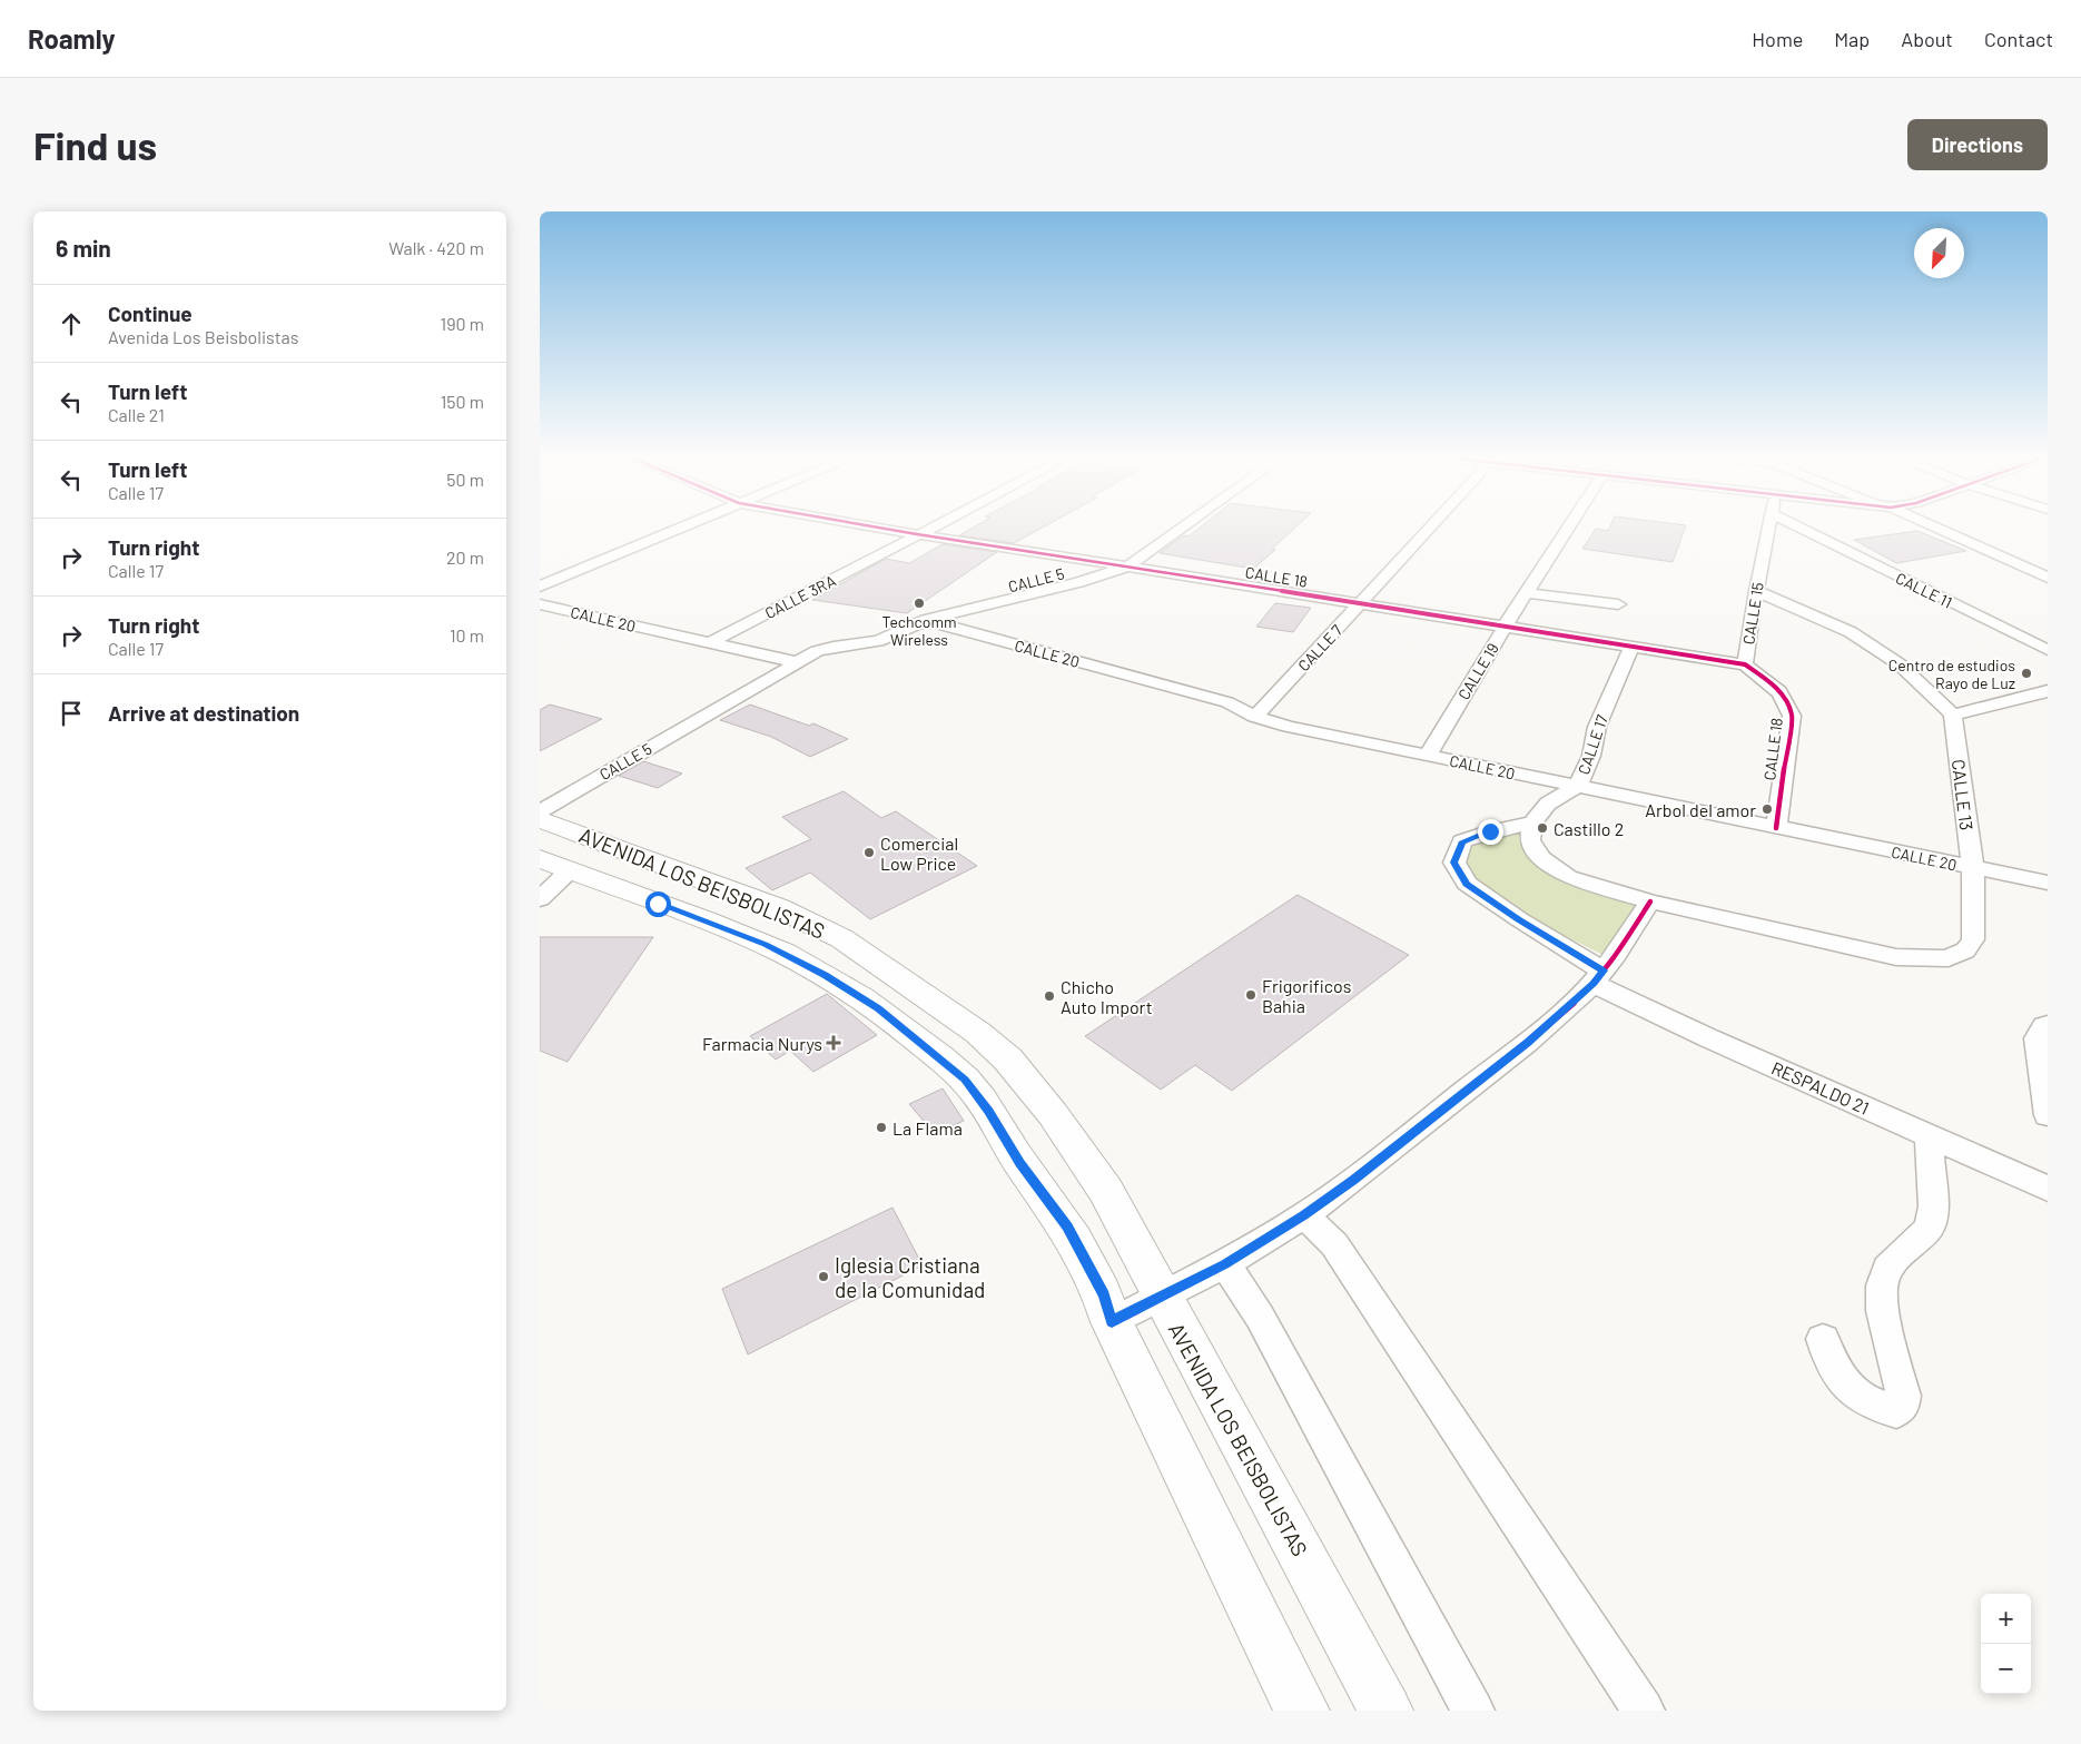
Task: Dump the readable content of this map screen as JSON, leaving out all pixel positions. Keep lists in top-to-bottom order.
{
  "streets": {
    "main road": ["AVENIDA LOS BEISBOLISTAS"],
    "street": [
      "CALLE 18",
      "CALLE 5",
      "CALLE 11",
      "CALLE 3RA",
      "CALLE 15",
      "CALLE 20",
      "CALLE 7",
      "CALLE 19",
      "CALLE 17",
      "CALLE 13",
      "RESPALDO 21"
    ]
  },
  "crossings": [
    ["CALLE 18", "CALLE 5"],
    ["CALLE 18", "CALLE 3RA"],
    ["CALLE 18", "CALLE 15"],
    ["CALLE 18", "CALLE 20"],
    ["CALLE 18", "CALLE 7"],
    ["CALLE 18", "CALLE 19"],
    ["CALLE 18", "CALLE 17"],
    ["CALLE 5", "CALLE 20"],
    ["CALLE 3RA", "CALLE 20"],
    ["CALLE 20", "CALLE 7"],
    ["CALLE 20", "CALLE 19"],
    ["CALLE 20", "CALLE 17"],
    ["CALLE 20", "CALLE 13"]
  ],
  "places": {
    "other": [
      "Techcomm Wireless",
      "Centro de estudios Rayo de Luz",
      "Arbol del amor",
      "Castillo 2",
      "Comercial Low Price",
      "Frigorificos Bahia",
      "Chicho Auto Import",
      "La Flama",
      "Iglesia Cristiana de la Comunidad"
    ],
    "health": ["Farmacia Nurys"]
  },
  "north": "bottom left",
  "page": {
    "header": "Roamly",
    "nav": [
      "Home",
      "Map",
      "About",
      "Contact"
    ],
    "buttons": "Directions",
    "title": "Find us",
    "heading": ["6 min", "Walk · 420 m"],
    "list": [
      ["Continue", "Avenida Los Beisbolistas", "190 m"],
      ["Turn left", "Calle 21", "150 m"],
      ["Turn left", "Calle 17", "50 m"],
      ["Turn right", "Calle 17", "20 m"],
      ["Turn right", "Calle 17", "10 m"],
      "Arrive at destination"
    ],
    "map_buttons": ["+", "−"]
  }
}
